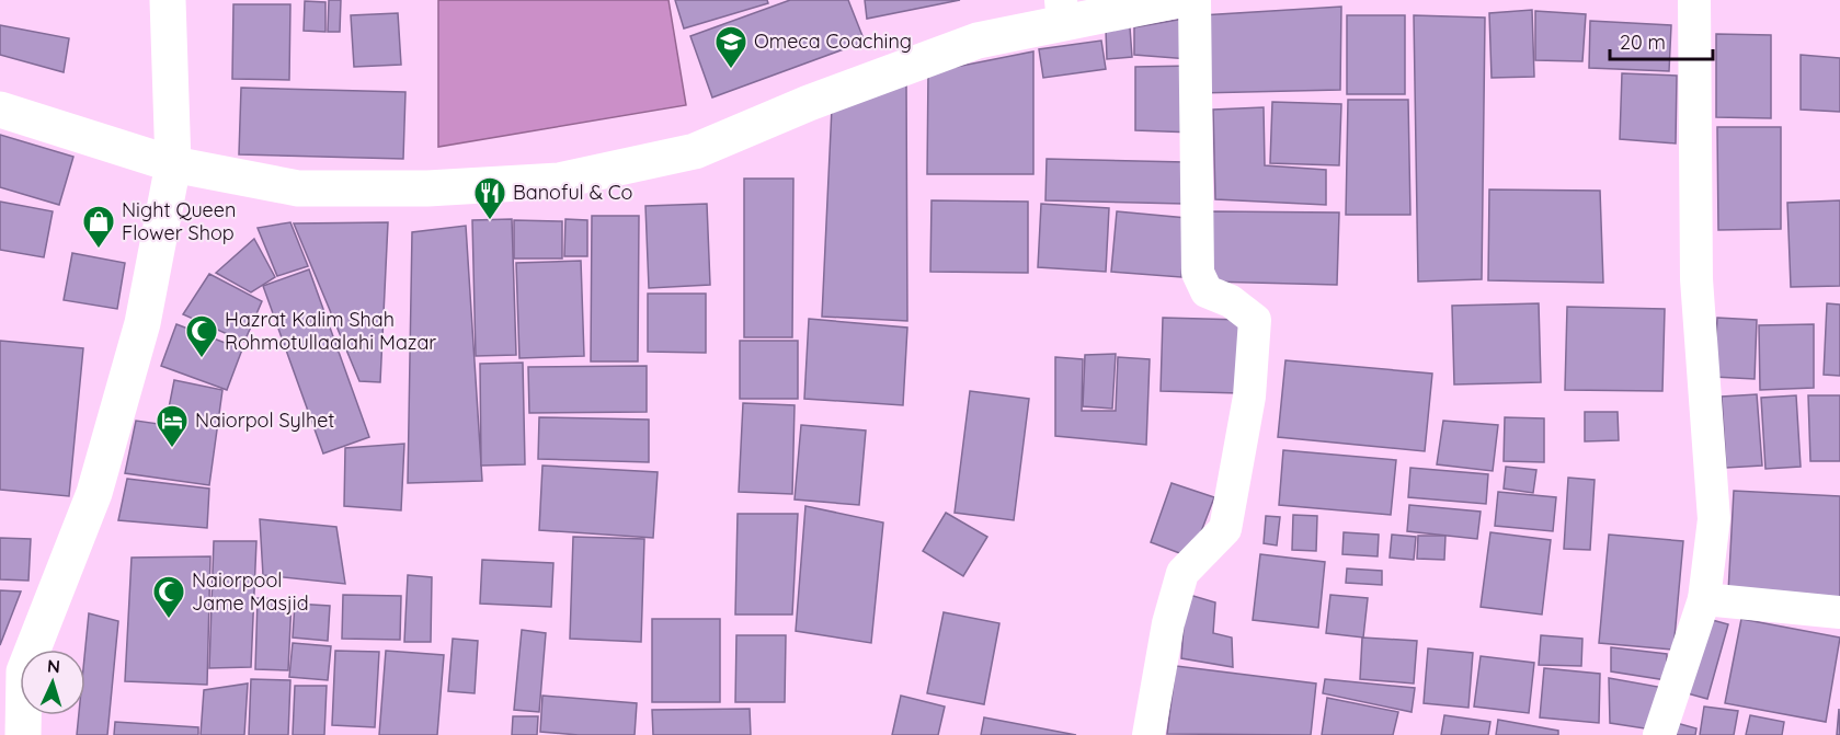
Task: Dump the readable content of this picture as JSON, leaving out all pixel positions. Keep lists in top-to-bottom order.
{
  "places": {
    "school or university": ["Omeca Coaching"],
    "restaurant": ["Banoful & Co"],
    "shop": ["Night Queen Flower Shop"],
    "mosque": ["Hazrat Kalim Shah Rohmotullaalahi Mazar", "Naiorpool Jame Masjid"],
    "hotel": ["Naiorpol Sylhet"]
  },
  "scale_bar": "20 m",
  "north": "top"
}
